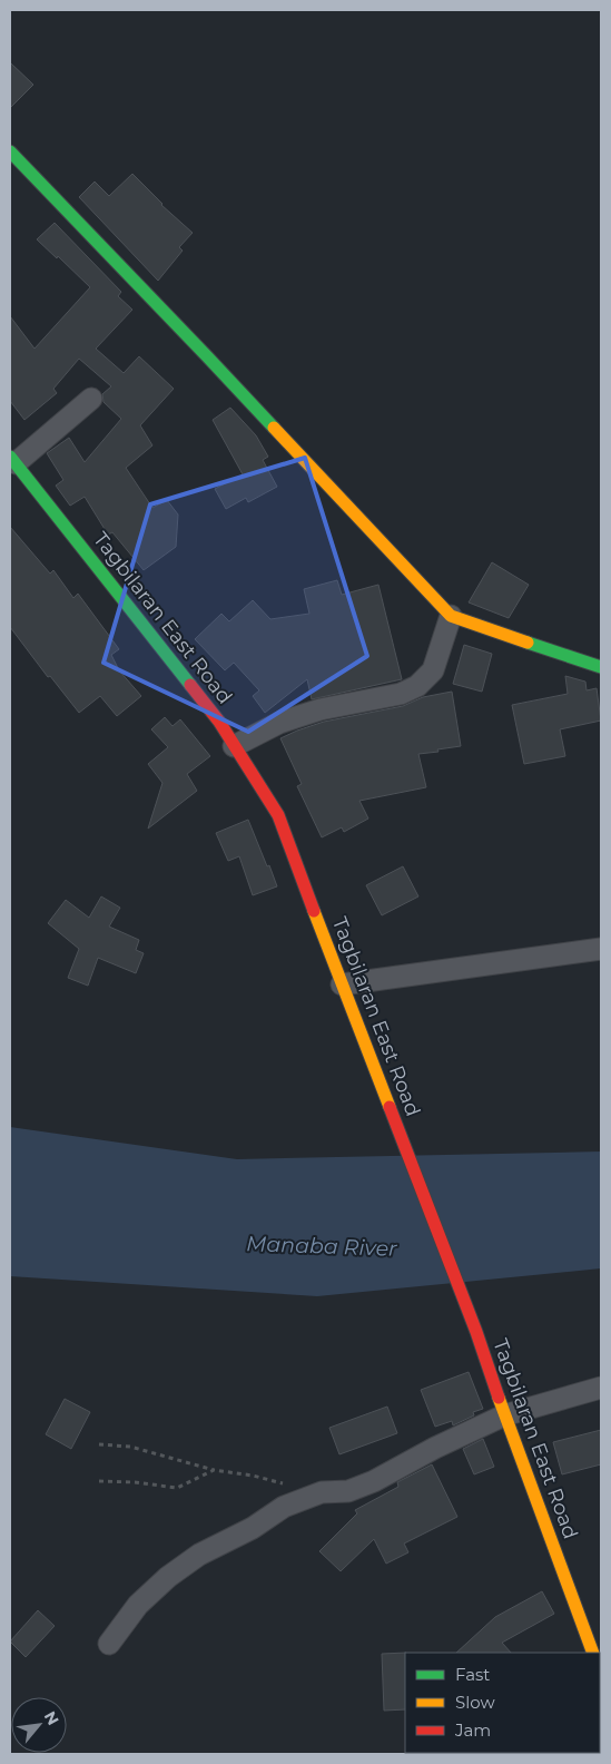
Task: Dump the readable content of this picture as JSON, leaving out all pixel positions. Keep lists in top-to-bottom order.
{
  "streets": {
    "main road": ["Tagbilaran East Road"]
  },
  "water": ["Manaba River"],
  "legend": ["Fast", "Slow", "Jam"],
  "north": "top right"
}
